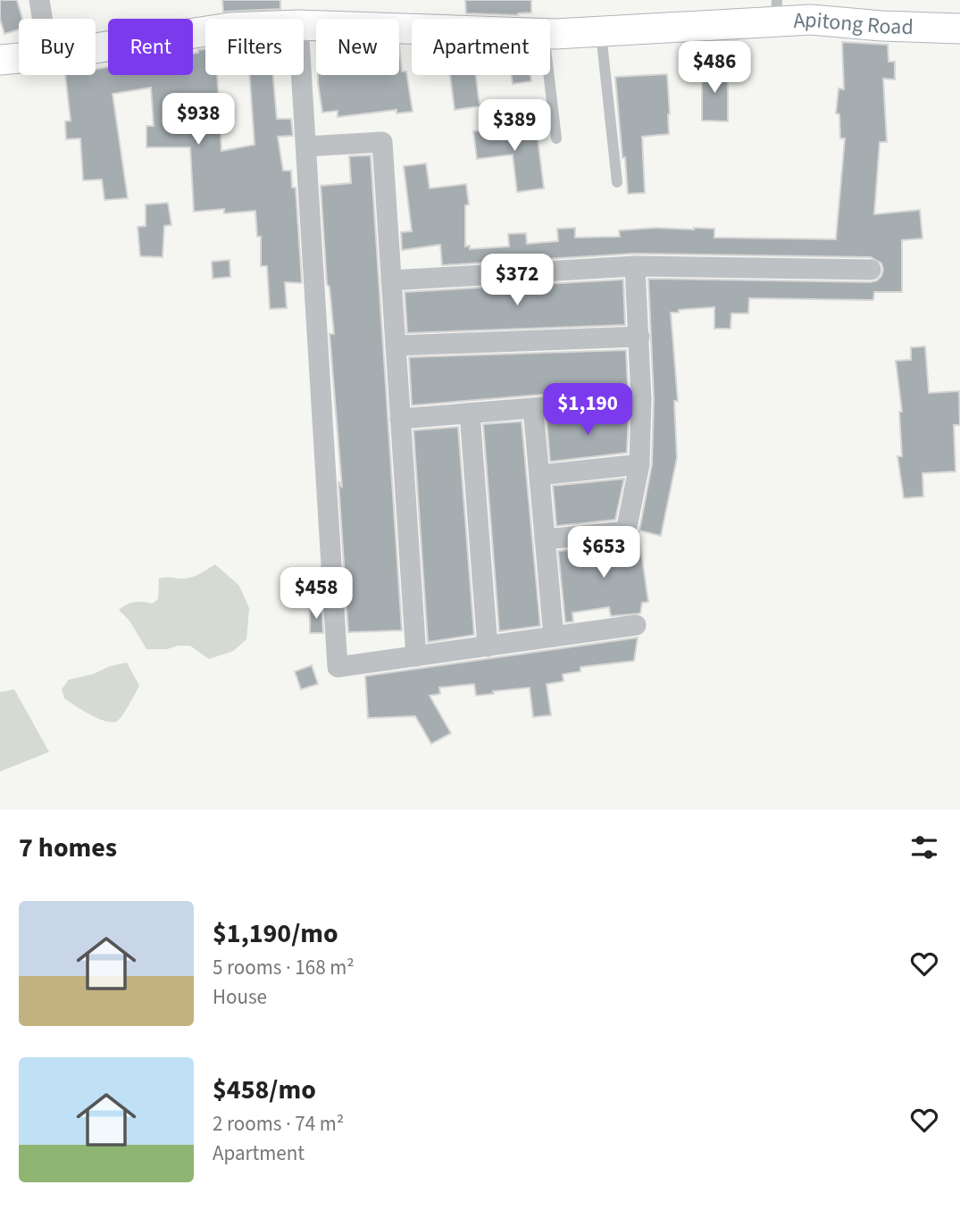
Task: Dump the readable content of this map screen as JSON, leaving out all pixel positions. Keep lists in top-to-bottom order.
{
  "streets": {
    "street": ["Apitong Road"]
  },
  "page": {
    "chip": [
      "Buy",
      "Rent",
      "Filters",
      "New",
      "Apartment"
    ],
    "price": [
      "$486",
      "$938",
      "$389",
      "$372",
      "$1,190",
      "$653",
      "$458"
    ],
    "heading": "7 homes",
    "list": [
      {
        "name": "$1,190/mo",
        "note": "5 rooms · 168 m² · House"
      },
      {
        "name": "$458/mo",
        "note": "2 rooms · 74 m² · Apartment"
      }
    ]
  }
}
